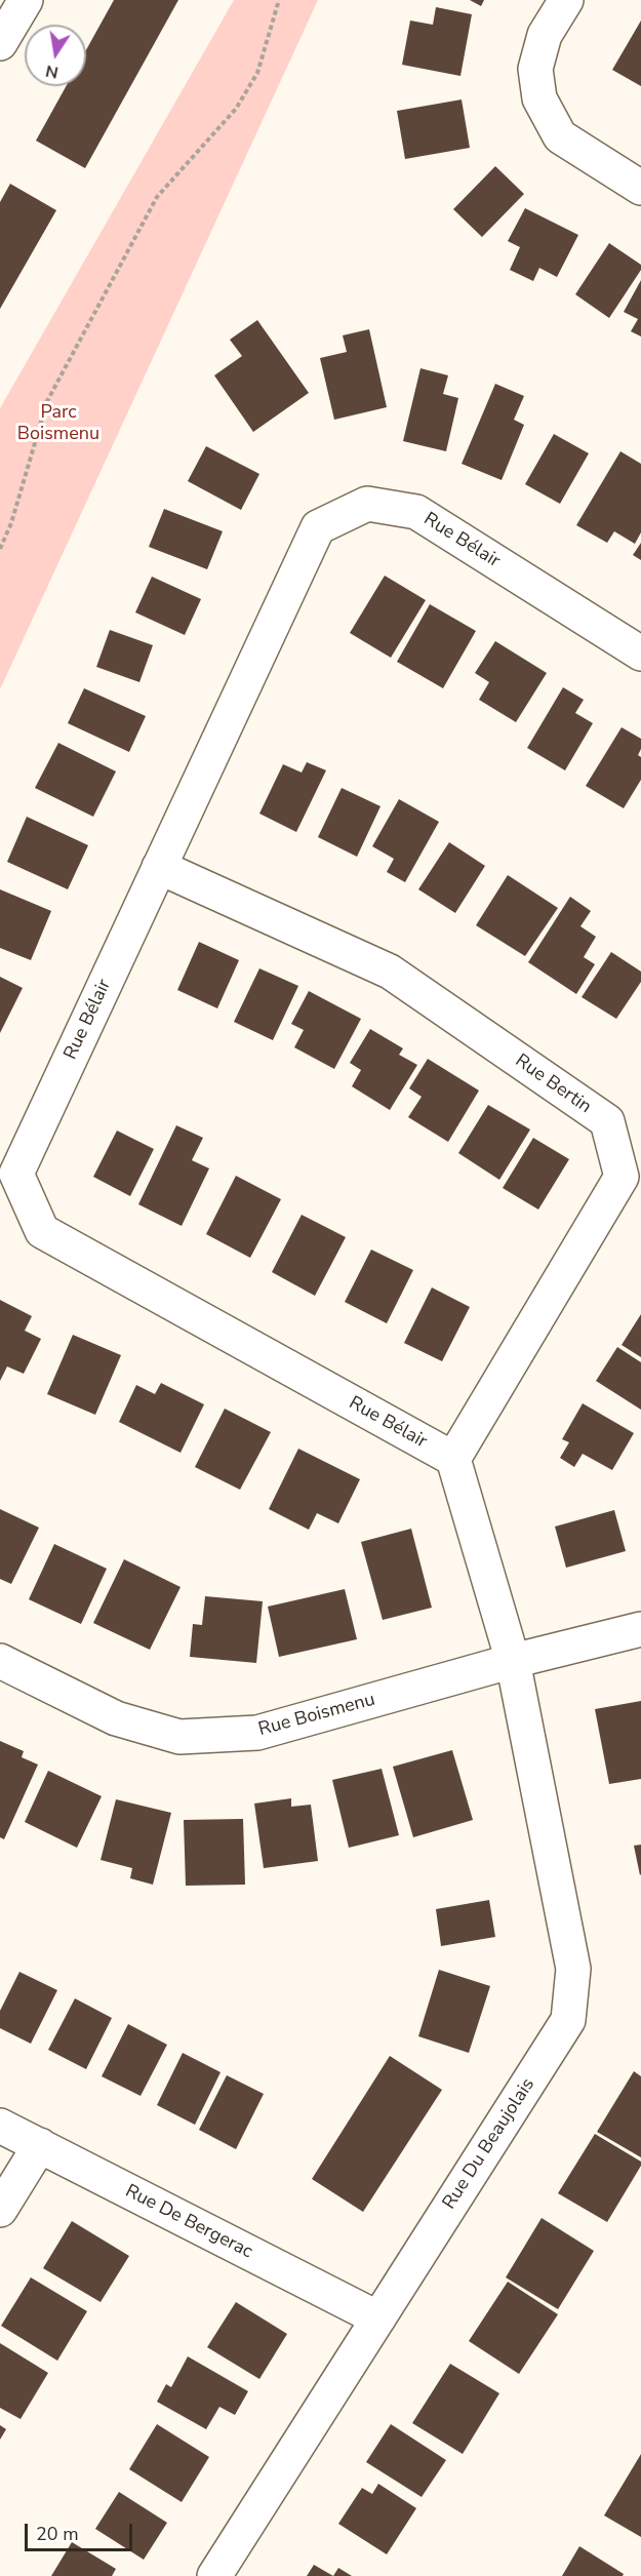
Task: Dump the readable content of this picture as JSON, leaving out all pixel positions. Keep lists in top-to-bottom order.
{
  "streets": {
    "street": [
      "Rue Bélair",
      "Rue Bertin",
      "Rue Boismenu",
      "Rue Du Beaujolais",
      "Rue De Bergerac"
    ]
  },
  "crossings": [
    ["Rue Bélair", "Rue Bertin"],
    ["Rue Boismenu", "Rue Du Beaujolais"],
    ["Rue Du Beaujolais", "Rue De Bergerac"]
  ],
  "parks": ["Parc Boismenu"],
  "scale_bar": "20 m",
  "north": "bottom"
}
